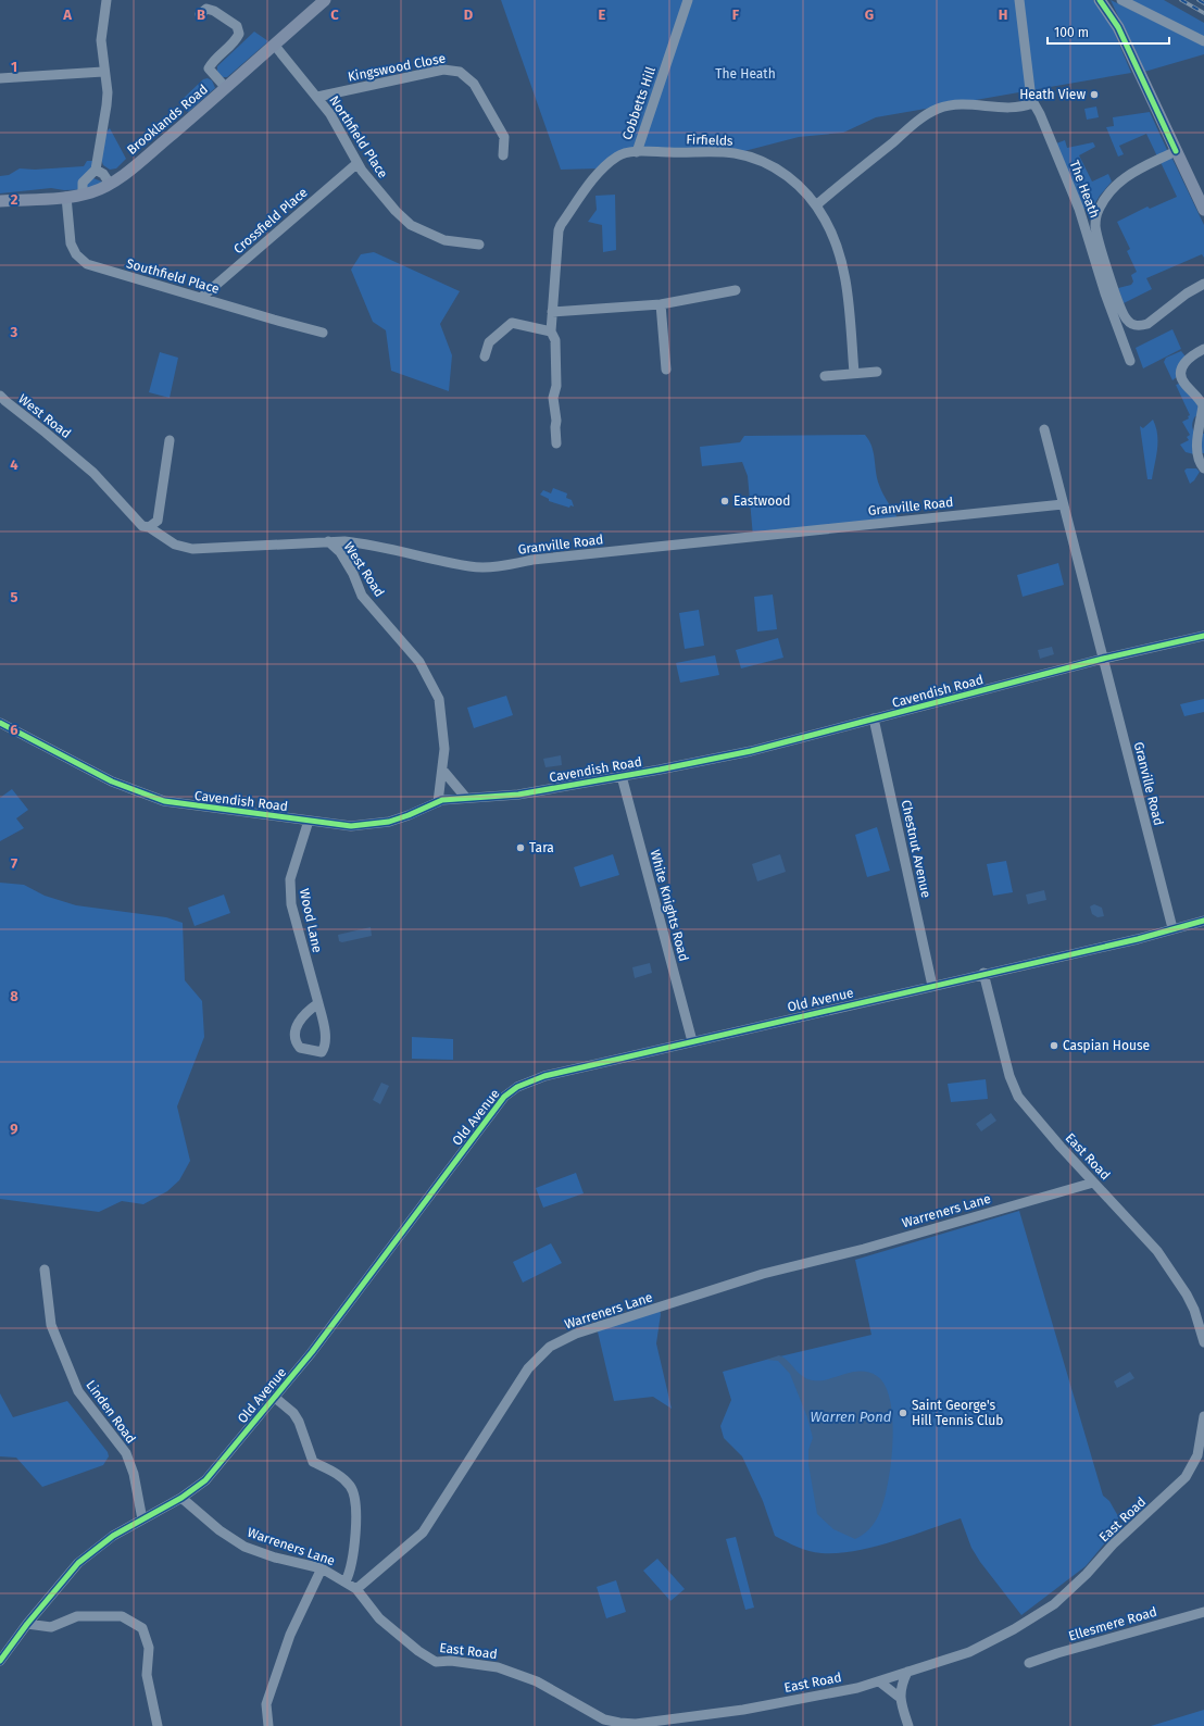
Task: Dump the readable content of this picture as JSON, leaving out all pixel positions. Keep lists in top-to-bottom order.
{
  "streets": {
    "main road": ["Brooklands Road"],
    "street": [
      "Kingswood Close",
      "Cobbetts Hill",
      "Northfield Place",
      "Firfields",
      "The Heath",
      "Crossfield Place",
      "Southfield Place",
      "West Road",
      "Granville Road",
      "Cavendish Road",
      "Chestnut Avenue",
      "White Knights Road",
      "Wood Lane",
      "Old Avenue",
      "East Road",
      "Warreners Lane",
      "Linden Road",
      "Ellesmere Road"
    ]
  },
  "crossings": [
    ["Kingswood Close", "Northfield Place"],
    ["Cobbetts Hill", "Firfields"],
    ["Brooklands Road", "Northfield Place"],
    ["Brooklands Road", "Southfield Place"],
    ["Northfield Place", "Crossfield Place"],
    ["Crossfield Place", "Southfield Place"],
    ["West Road", "Granville Road"],
    ["West Road", "Cavendish Road"],
    ["Granville Road", "Cavendish Road"],
    ["Granville Road", "Old Avenue"],
    ["Cavendish Road", "Chestnut Avenue"],
    ["Cavendish Road", "White Knights Road"],
    ["Cavendish Road", "Wood Lane"],
    ["Chestnut Avenue", "Old Avenue"],
    ["White Knights Road", "Old Avenue"],
    ["Old Avenue", "East Road"],
    ["Old Avenue", "Warreners Lane"],
    ["Old Avenue", "Linden Road"],
    ["East Road", "Warreners Lane"]
  ],
  "water": ["Warren Pond"],
  "parks": ["The Heath"],
  "places": [
    "Heath View",
    "Eastwood",
    "Tara",
    "Caspian House",
    "Saint George's Hill Tennis Club"
  ],
  "scale_bar": "100 m",
  "grid": {
    "columns": [
      "A",
      "B",
      "C",
      "D",
      "E",
      "F",
      "G",
      "H"
    ],
    "rows": [
      "1",
      "2",
      "3",
      "4",
      "5",
      "6",
      "7",
      "8",
      "9"
    ]
  }
}
